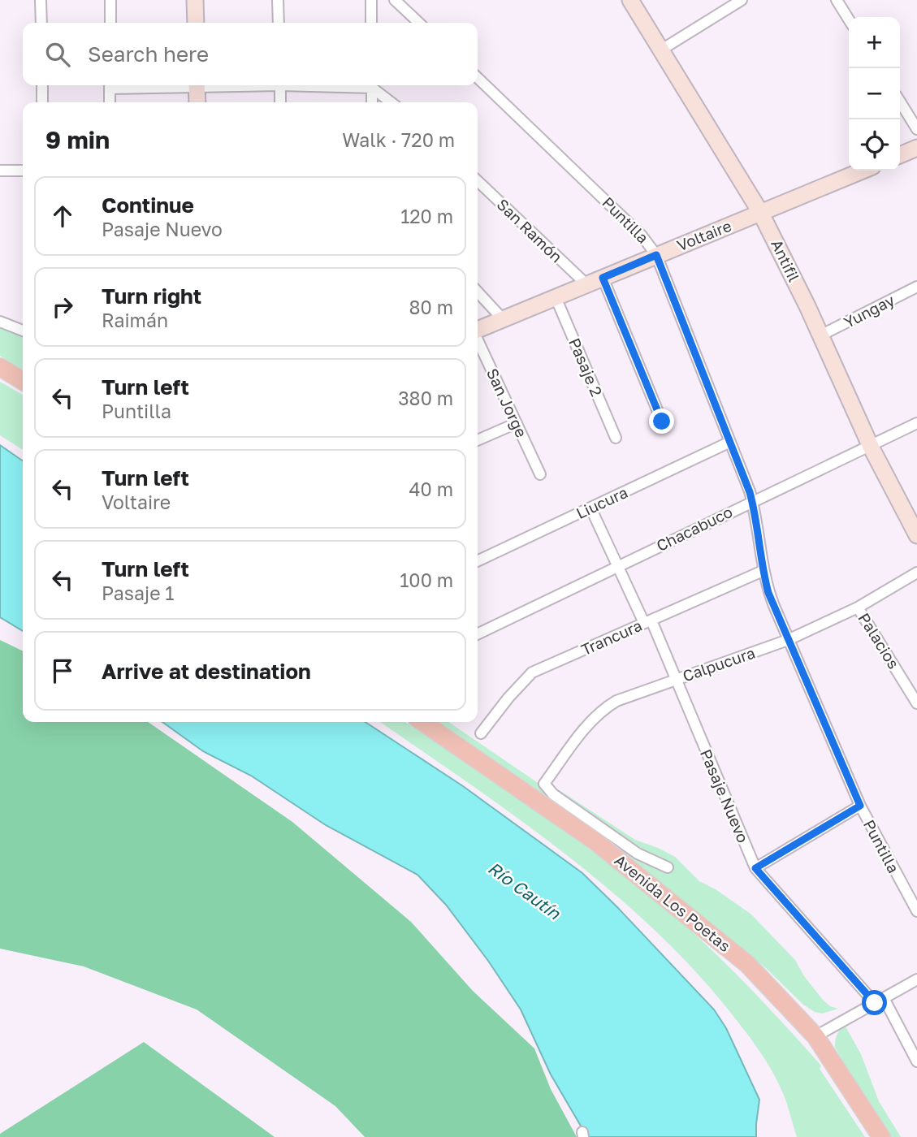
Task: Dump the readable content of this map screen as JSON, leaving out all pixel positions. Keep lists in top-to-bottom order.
{
  "streets": {
    "main road": ["Avenida Los Poetas"],
    "street": [
      "Puntilla",
      "San Ramón",
      "Voltaire",
      "Antifil",
      "Yungay",
      "Pasaje 2",
      "San Jorge",
      "Liucura",
      "Chacabuco",
      "Trancura",
      "Palacios",
      "Calpucura",
      "Pasaje Nuevo"
    ]
  },
  "crossings": [
    ["Puntilla", "Voltaire"],
    ["Puntilla", "Liucura"],
    ["Puntilla", "Chacabuco"],
    ["Puntilla", "Trancura"],
    ["Puntilla", "Calpucura"],
    ["San Ramón", "Voltaire"],
    ["Voltaire", "Antifil"],
    ["Voltaire", "Pasaje 2"],
    ["Antifil", "Yungay"],
    ["Antifil", "Chacabuco"],
    ["Liucura", "Pasaje Nuevo"],
    ["Chacabuco", "Pasaje Nuevo"],
    ["Trancura", "Pasaje Nuevo"],
    ["Palacios", "Calpucura"],
    ["Calpucura", "Pasaje Nuevo"]
  ],
  "water": ["Río Cautín"],
  "page": {
    "map_buttons": ["+", "−"],
    "search": "Search here",
    "heading": ["9 min", "Walk · 720 m"],
    "list": [
      ["Continue", "Pasaje Nuevo", "120 m"],
      ["Turn right", "Raimán", "80 m"],
      ["Turn left", "Puntilla", "380 m"],
      ["Turn left", "Voltaire", "40 m"],
      ["Turn left", "Pasaje 1", "100 m"],
      "Arrive at destination"
    ]
  }
}
